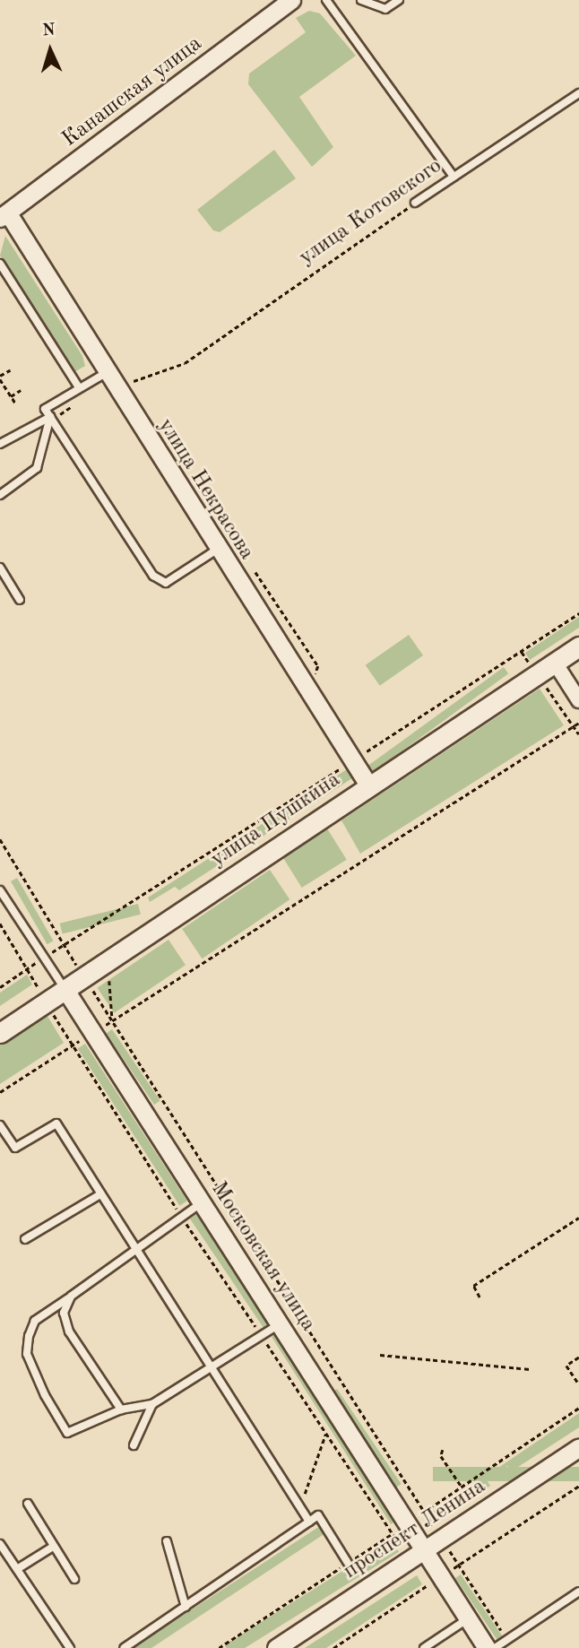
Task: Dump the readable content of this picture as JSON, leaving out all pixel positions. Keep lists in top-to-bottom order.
{
  "streets": {
    "main road": ["улица Пушкина"],
    "street": [
      "Канашская улица",
      "улица Некрасова",
      "Московская улица",
      "проспект Ленина"
    ],
    "lane": ["улица Котовского"]
  },
  "crossings": [
    ["Канашская улица", "улица Некрасова"],
    ["улица Котовского", "улица Некрасова"],
    ["улица Некрасова", "улица Пушкина"],
    ["улица Пушкина", "Московская улица"],
    ["Московская улица", "проспект Ленина"]
  ],
  "north": "top"
}
